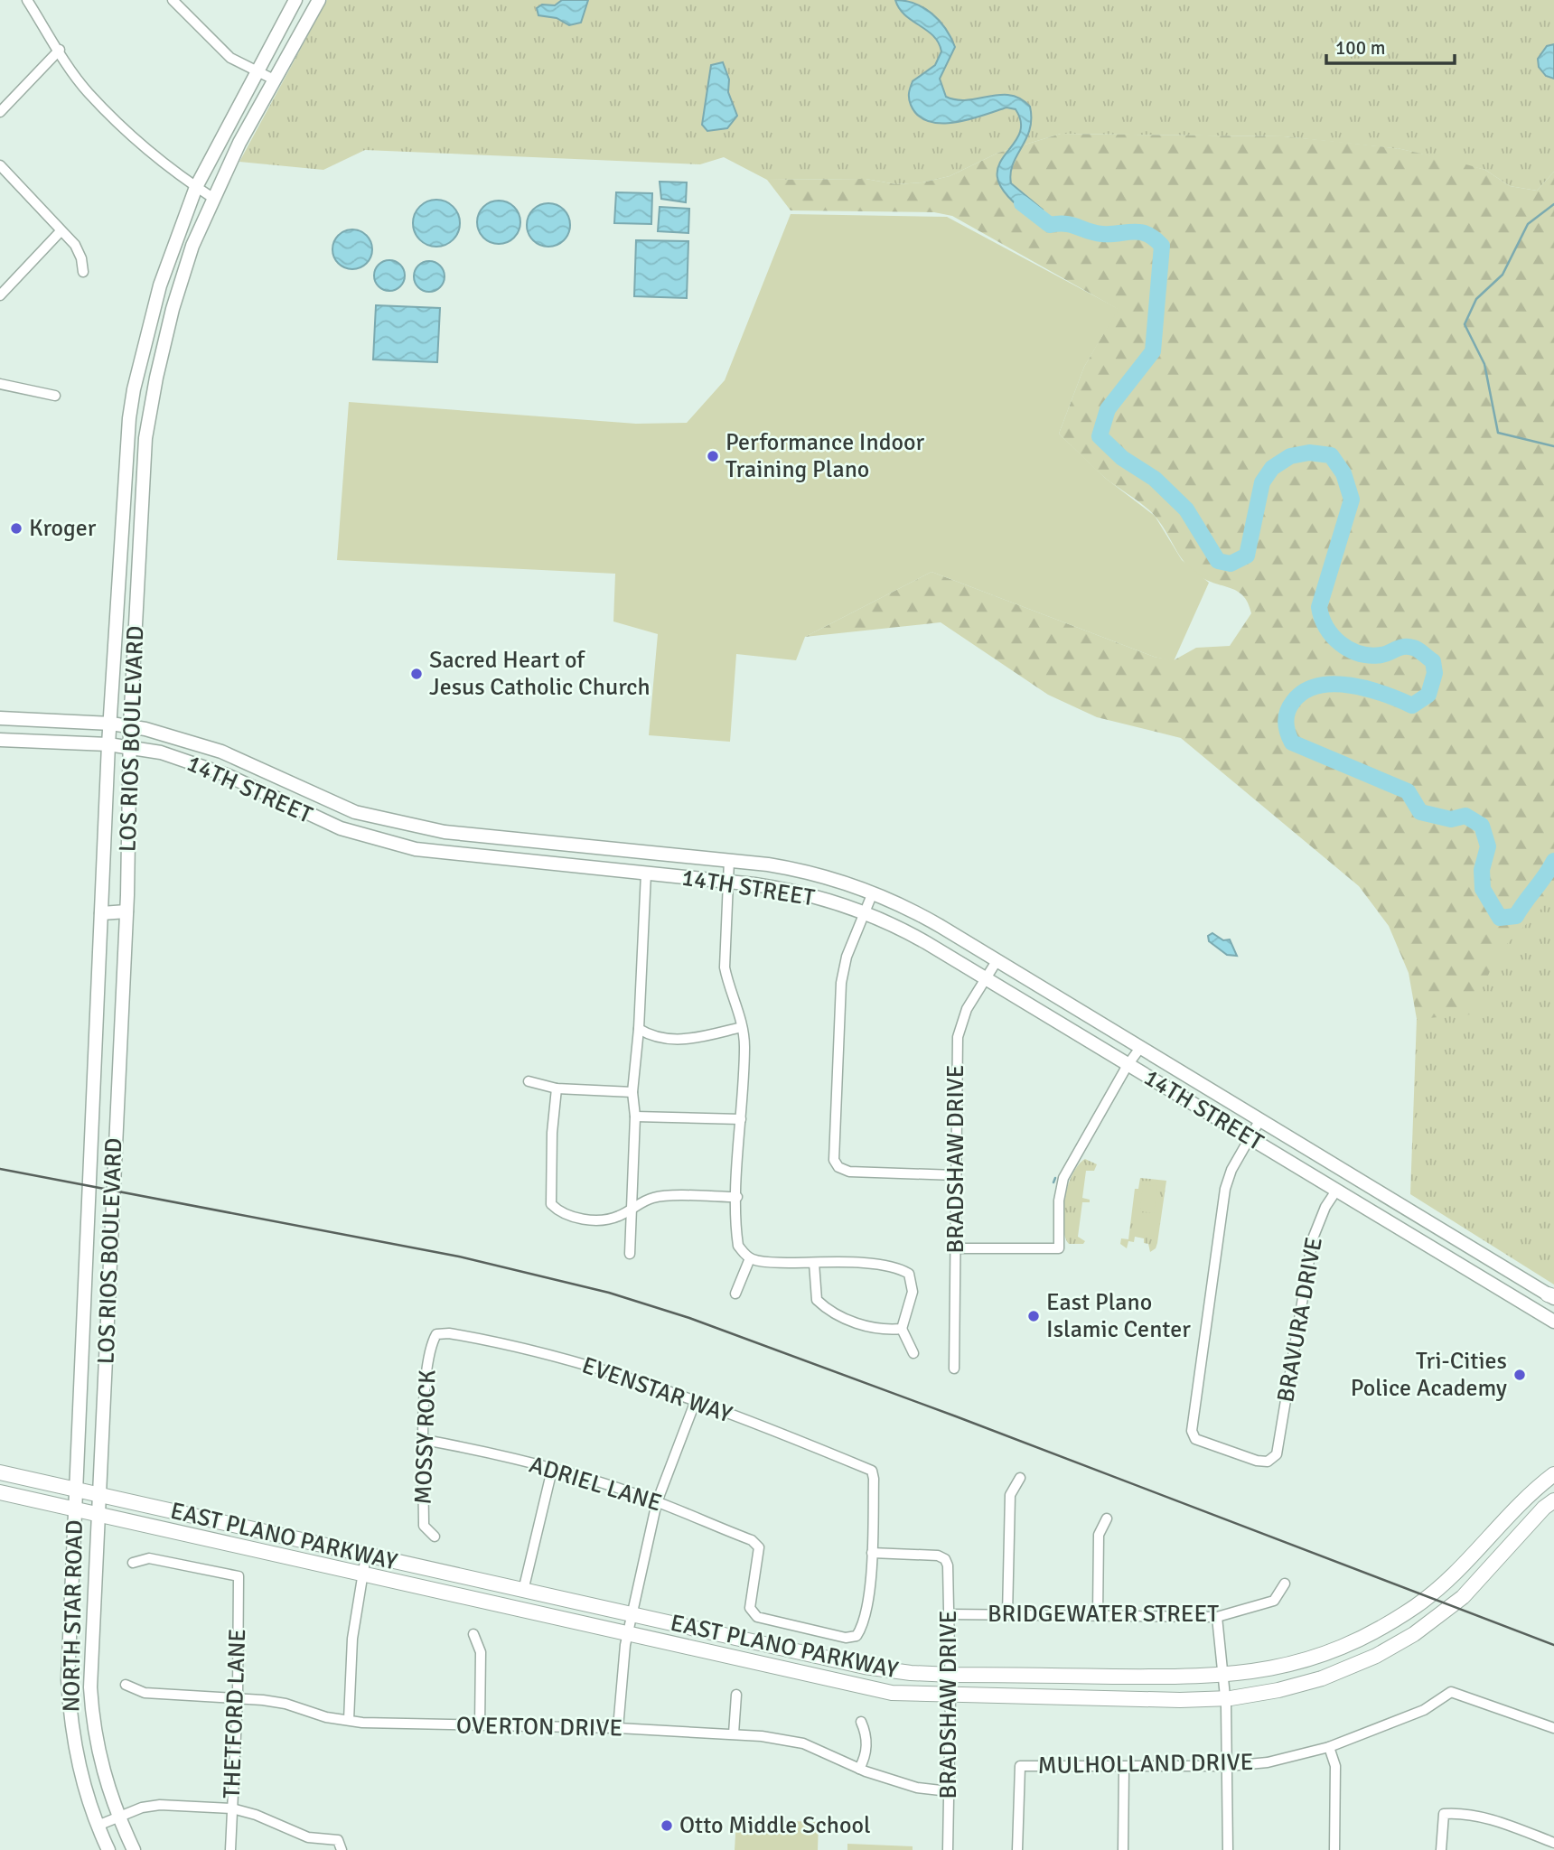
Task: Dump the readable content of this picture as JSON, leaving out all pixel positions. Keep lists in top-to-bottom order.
{
  "streets": {
    "main road": [
      "LOS RIOS BOULEVARD",
      "14TH STREET",
      "EAST PLANO PARKWAY",
      "NORTH STAR ROAD"
    ],
    "street": [
      "BRADSHAW DRIVE",
      "BRAVURA DRIVE",
      "EVENSTAR WAY",
      "MOSSY ROCK",
      "ADRIEL LANE",
      "BRIDGEWATER STREET",
      "THETFORD LANE",
      "OVERTON DRIVE",
      "MULHOLLAND DRIVE"
    ]
  },
  "crossings": [
    ["LOS RIOS BOULEVARD", "14TH STREET"],
    ["LOS RIOS BOULEVARD", "EAST PLANO PARKWAY"],
    ["LOS RIOS BOULEVARD", "NORTH STAR ROAD"],
    ["14TH STREET", "BRADSHAW DRIVE"],
    ["14TH STREET", "BRAVURA DRIVE"],
    ["BRADSHAW DRIVE", "EVENSTAR WAY"],
    ["BRADSHAW DRIVE", "ADRIEL LANE"],
    ["BRADSHAW DRIVE", "EAST PLANO PARKWAY"],
    ["BRADSHAW DRIVE", "BRIDGEWATER STREET"],
    ["BRADSHAW DRIVE", "OVERTON DRIVE"],
    ["EVENSTAR WAY", "MOSSY ROCK"],
    ["EVENSTAR WAY", "ADRIEL LANE"],
    ["MOSSY ROCK", "ADRIEL LANE"],
    ["EAST PLANO PARKWAY", "NORTH STAR ROAD"],
    ["THETFORD LANE", "OVERTON DRIVE"]
  ],
  "places": [
    "Performance Indoor Training Plano",
    "Kroger",
    "Sacred Heart of Jesus Catholic Church",
    "East Plano Islamic Center",
    "Tri-Cities Police Academy",
    "Otto Middle School"
  ],
  "scale_bar": "100 m"
}
